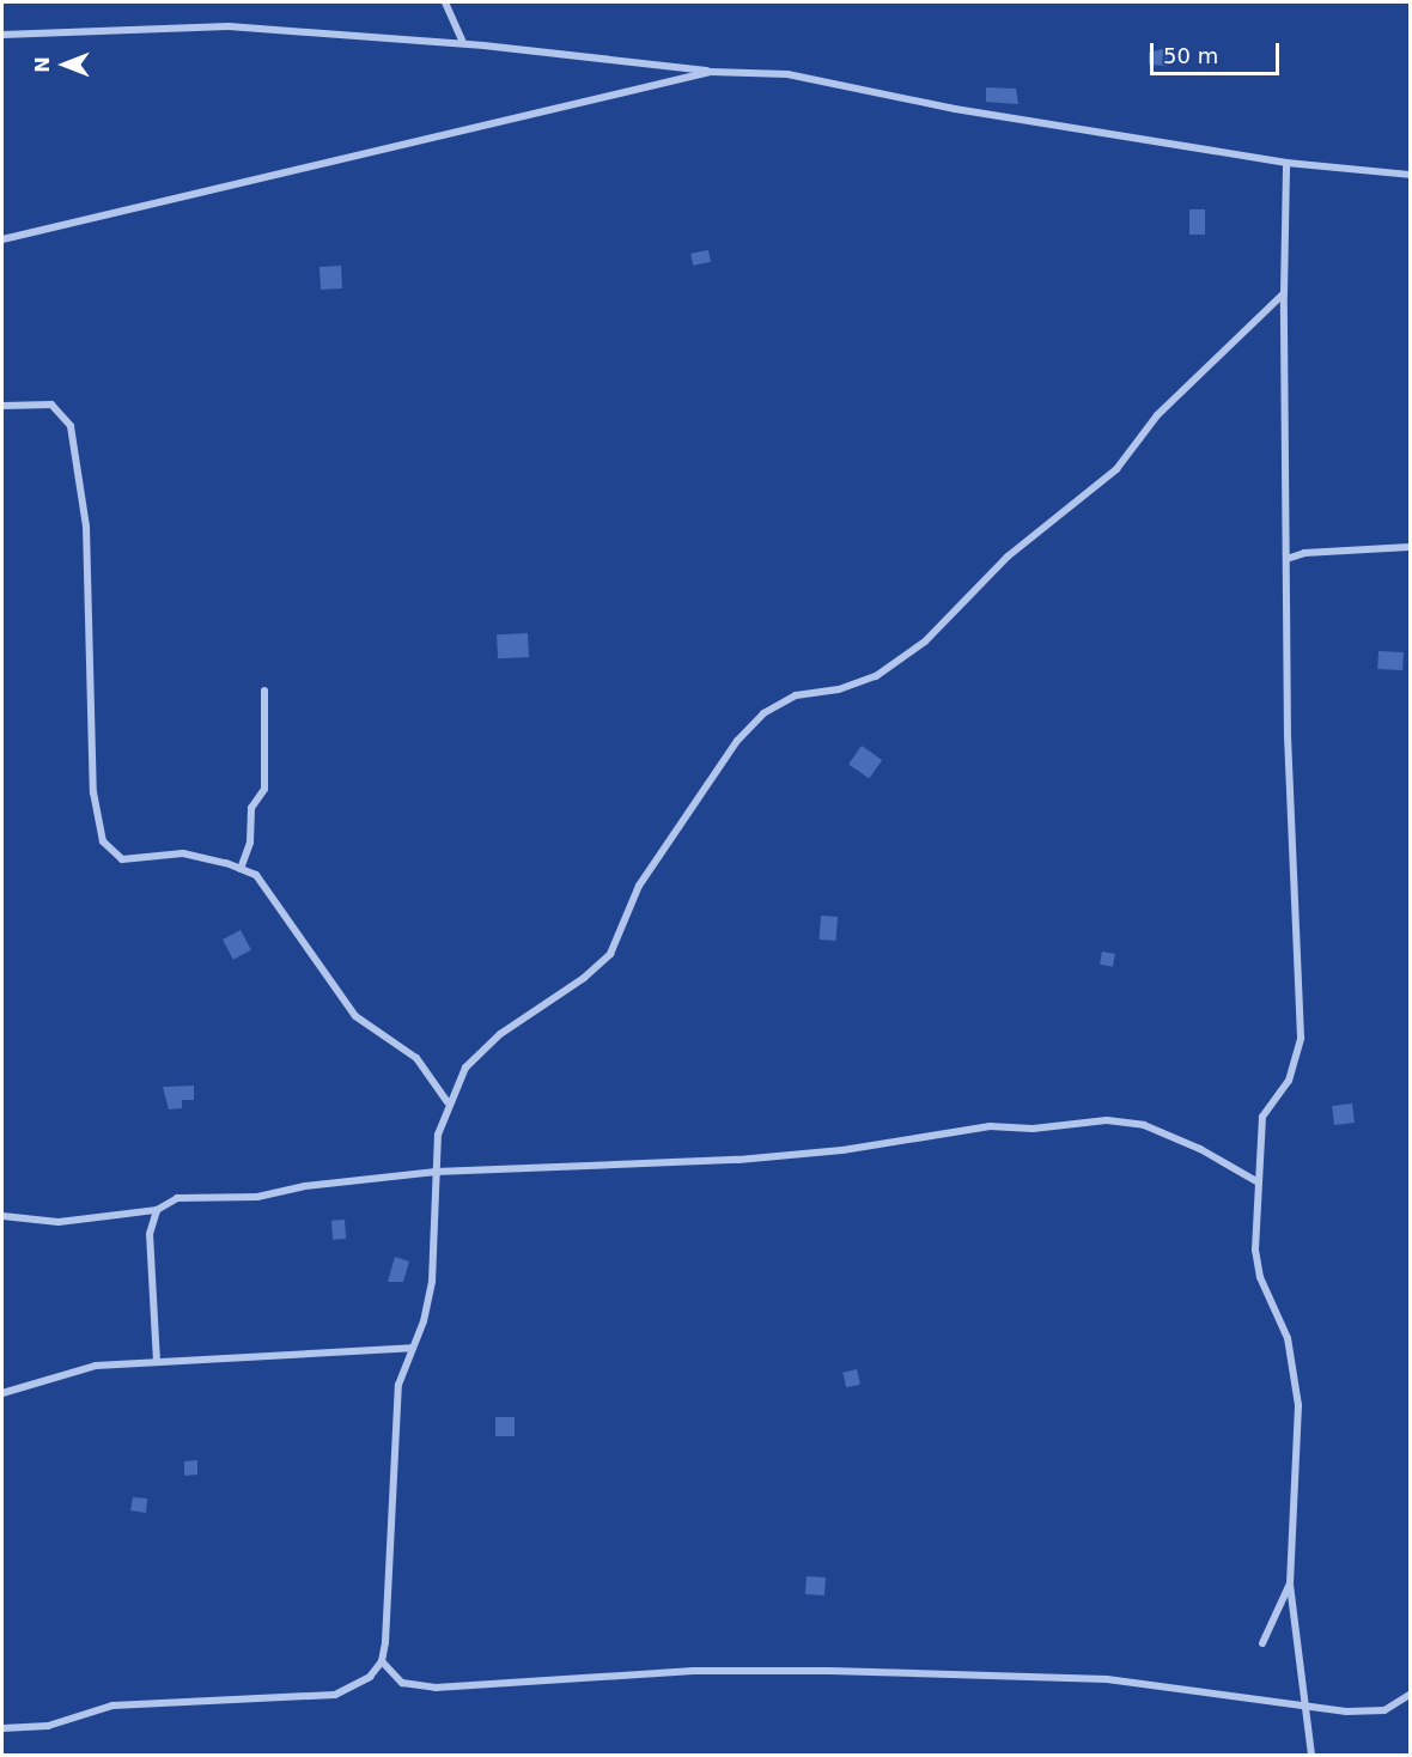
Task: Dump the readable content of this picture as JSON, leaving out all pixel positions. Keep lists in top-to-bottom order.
{
  "scale_bar": "50 m",
  "north": "left"
}
